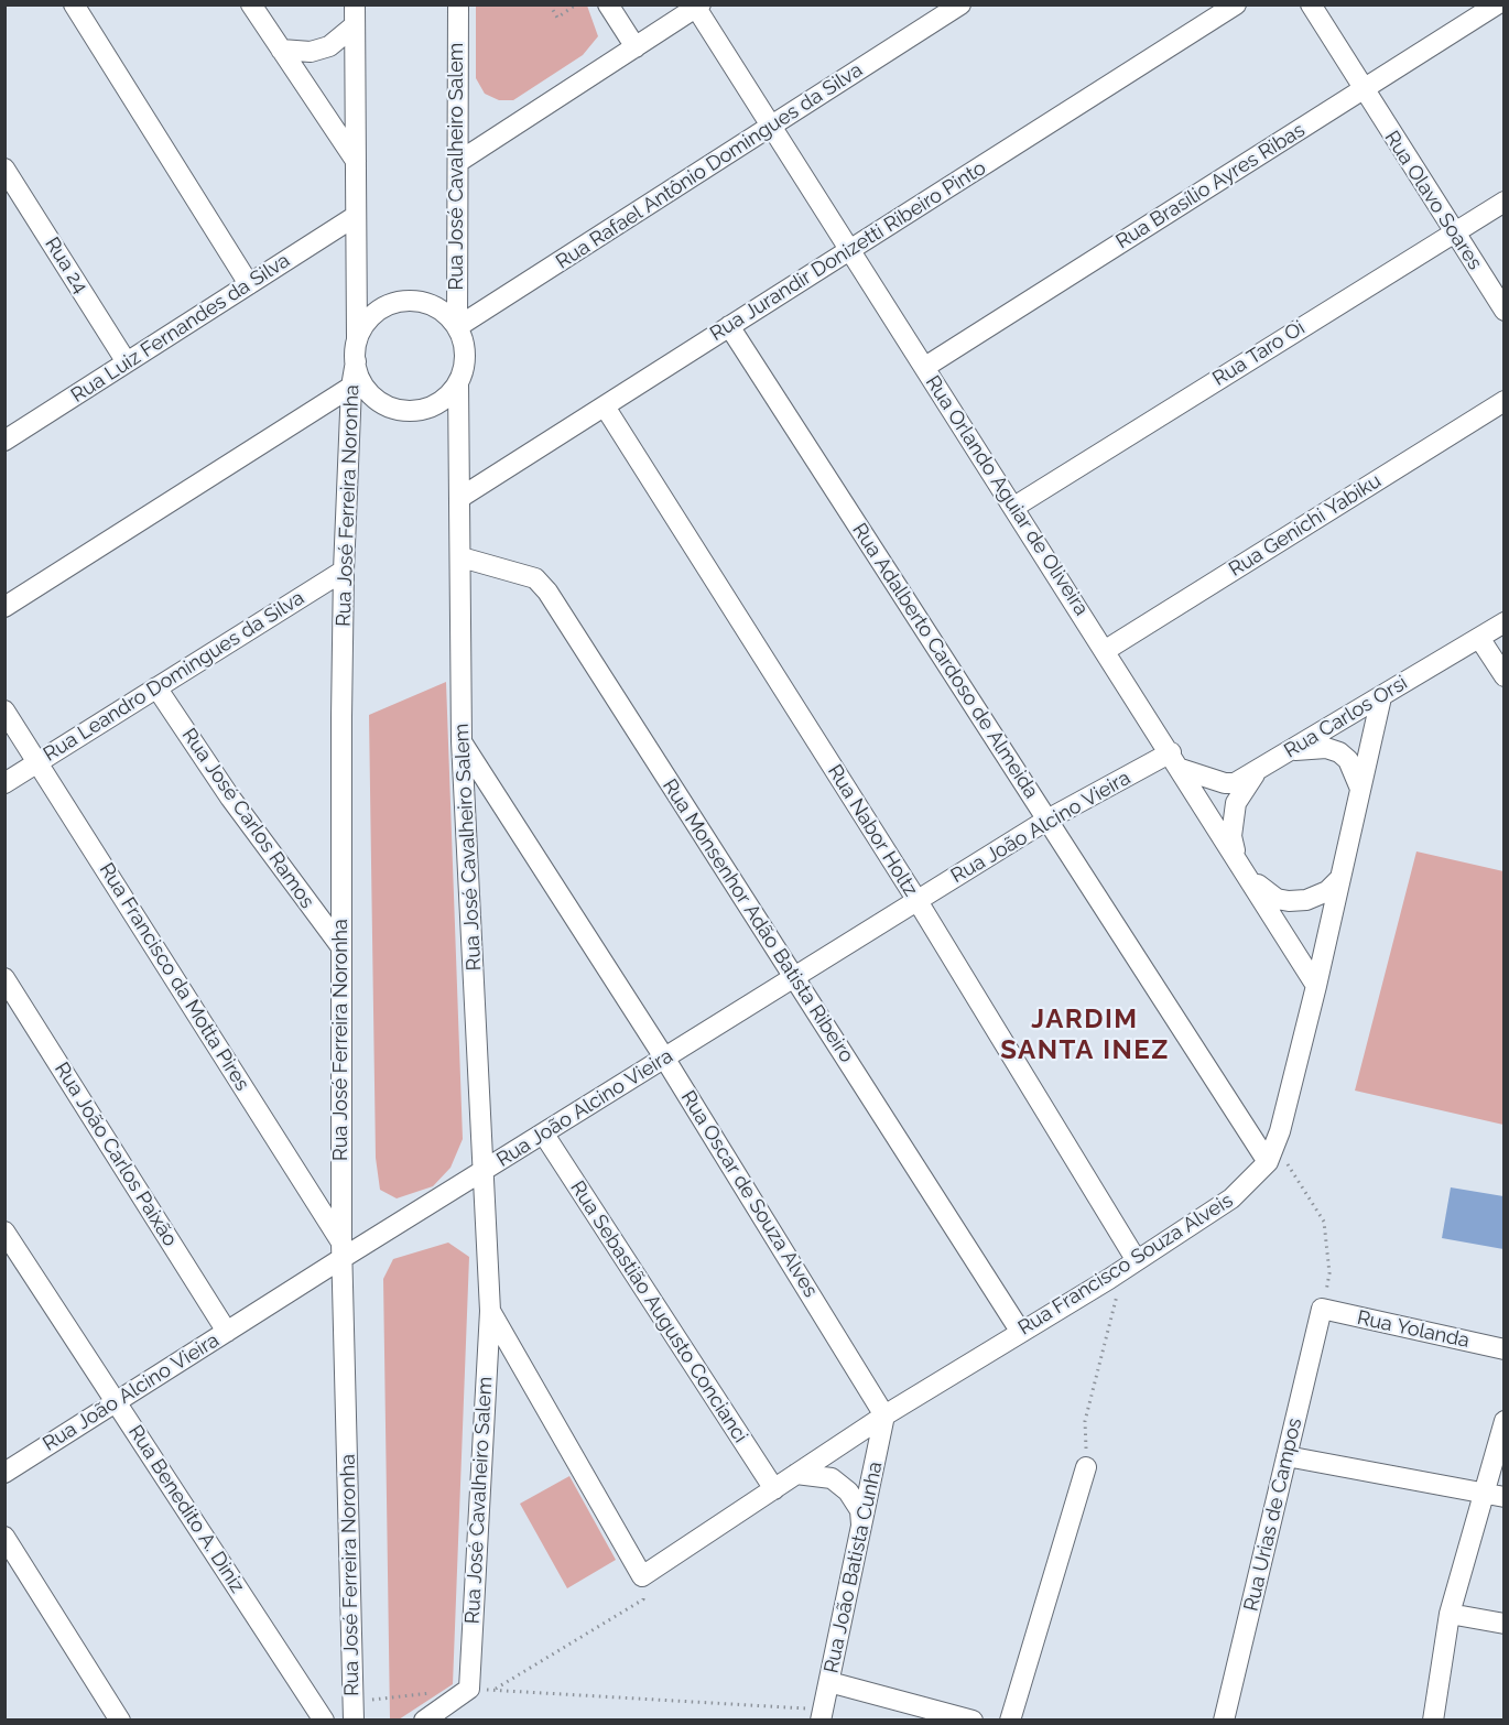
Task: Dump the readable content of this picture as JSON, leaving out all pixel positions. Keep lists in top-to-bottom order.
{
  "streets": {
    "street": [
      "Rua José Cavalheiro Salem",
      "Rua Rafael Antônio Domingues da Silva",
      "Rua Brasílio Ayres Ribas",
      "Rua Olavo Soares",
      "Rua Jurandir Donizetti Ribeiro Pinto",
      "Rua 24",
      "Rua Luiz Fernandes da Silva",
      "Rua Taro Oi",
      "Rua Orlando Aguiar de Oliveira",
      "Rua José Ferreira Noronha",
      "Rua Genichi Yabiku",
      "Rua Adalberto Cardoso de Almeida",
      "Rua Leandro Domingues da Silva",
      "Rua Carlos Orsi",
      "Rua José Carlos Ramos",
      "Rua João Alcino Vieira",
      "Rua Nabor Holtz",
      "Rua Monsenhor Adão Batista Ribeiro",
      "Rua Francisco da Motta Pires",
      "Rua João Carlos Paixão",
      "Rua Oscar de Souza Alves",
      "Rua Francisco Souza Alveis",
      "Rua Sebastião Augusto Concianci",
      "Rua Yolanda",
      "Rua Benedito A. Diniz",
      "Rua Urias de Campos",
      "Rua João Batista Cunha"
    ]
  },
  "crossings": [
    ["Rua José Cavalheiro Salem", "Rua Rafael Antônio Domingues da Silva"],
    ["Rua José Cavalheiro Salem", "Rua Jurandir Donizetti Ribeiro Pinto"],
    ["Rua José Cavalheiro Salem", "Rua José Ferreira Noronha"],
    ["Rua José Cavalheiro Salem", "Rua João Alcino Vieira"],
    ["Rua José Cavalheiro Salem", "Rua Monsenhor Adão Batista Ribeiro"],
    ["Rua José Cavalheiro Salem", "Rua Oscar de Souza Alves"],
    ["Rua José Cavalheiro Salem", "Rua Francisco Souza Alveis"],
    ["Rua Rafael Antônio Domingues da Silva", "Rua Orlando Aguiar de Oliveira"],
    ["Rua Rafael Antônio Domingues da Silva", "Rua José Ferreira Noronha"],
    ["Rua Brasílio Ayres Ribas", "Rua Olavo Soares"],
    ["Rua Brasílio Ayres Ribas", "Rua Orlando Aguiar de Oliveira"],
    ["Rua Olavo Soares", "Rua Taro Oi"],
    ["Rua Jurandir Donizetti Ribeiro Pinto", "Rua Orlando Aguiar de Oliveira"],
    ["Rua Jurandir Donizetti Ribeiro Pinto", "Rua Adalberto Cardoso de Almeida"],
    ["Rua Jurandir Donizetti Ribeiro Pinto", "Rua Nabor Holtz"],
    ["Rua 24", "Rua Luiz Fernandes da Silva"],
    ["Rua Luiz Fernandes da Silva", "Rua José Ferreira Noronha"],
    ["Rua Taro Oi", "Rua Orlando Aguiar de Oliveira"],
    ["Rua Orlando Aguiar de Oliveira", "Rua Genichi Yabiku"],
    ["Rua Orlando Aguiar de Oliveira", "Rua Carlos Orsi"],
    ["Rua Orlando Aguiar de Oliveira", "Rua João Alcino Vieira"],
    ["Rua Orlando Aguiar de Oliveira", "Rua Francisco Souza Alveis"],
    ["Rua José Ferreira Noronha", "Rua Leandro Domingues da Silva"],
    ["Rua José Ferreira Noronha", "Rua José Carlos Ramos"],
    ["Rua José Ferreira Noronha", "Rua João Alcino Vieira"],
    ["Rua José Ferreira Noronha", "Rua Francisco da Motta Pires"],
    ["Rua Adalberto Cardoso de Almeida", "Rua João Alcino Vieira"],
    ["Rua Adalberto Cardoso de Almeida", "Rua Francisco Souza Alveis"],
    ["Rua Leandro Domingues da Silva", "Rua José Carlos Ramos"],
    ["Rua Leandro Domingues da Silva", "Rua Francisco da Motta Pires"],
    ["Rua Carlos Orsi", "Rua João Alcino Vieira"],
    ["Rua Carlos Orsi", "Rua Francisco Souza Alveis"],
    ["Rua João Alcino Vieira", "Rua Nabor Holtz"],
    ["Rua João Alcino Vieira", "Rua Monsenhor Adão Batista Ribeiro"],
    ["Rua João Alcino Vieira", "Rua Francisco da Motta Pires"],
    ["Rua João Alcino Vieira", "Rua João Carlos Paixão"],
    ["Rua João Alcino Vieira", "Rua Oscar de Souza Alves"],
    ["Rua João Alcino Vieira", "Rua Sebastião Augusto Concianci"],
    ["Rua João Alcino Vieira", "Rua Benedito A. Diniz"],
    ["Rua Nabor Holtz", "Rua Francisco Souza Alveis"],
    ["Rua Monsenhor Adão Batista Ribeiro", "Rua Francisco Souza Alveis"],
    ["Rua Oscar de Souza Alves", "Rua Francisco Souza Alveis"],
    ["Rua Oscar de Souza Alves", "Rua João Batista Cunha"],
    ["Rua Francisco Souza Alveis", "Rua Sebastião Augusto Concianci"],
    ["Rua Francisco Souza Alveis", "Rua João Batista Cunha"],
    ["Rua Yolanda", "Rua Urias de Campos"]
  ],
  "districts": ["JARDIM SANTA INEZ"]
}
